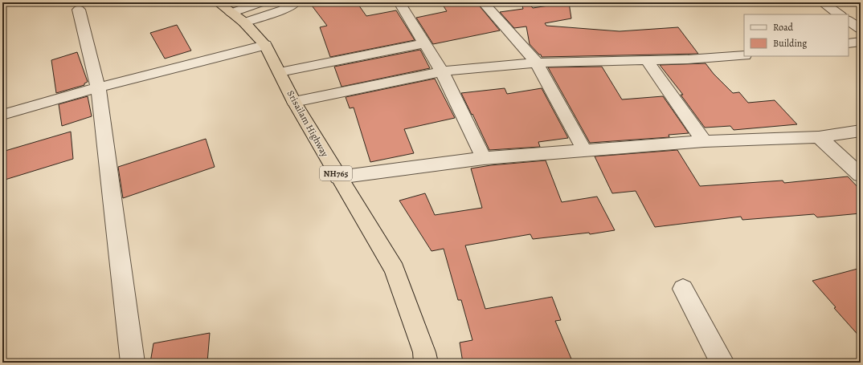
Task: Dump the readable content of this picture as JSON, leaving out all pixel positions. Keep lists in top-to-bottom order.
{
  "streets": {
    "highway": ["Srisailam Highway", "NH765"]
  },
  "legend": ["Road", "Building"]
}
